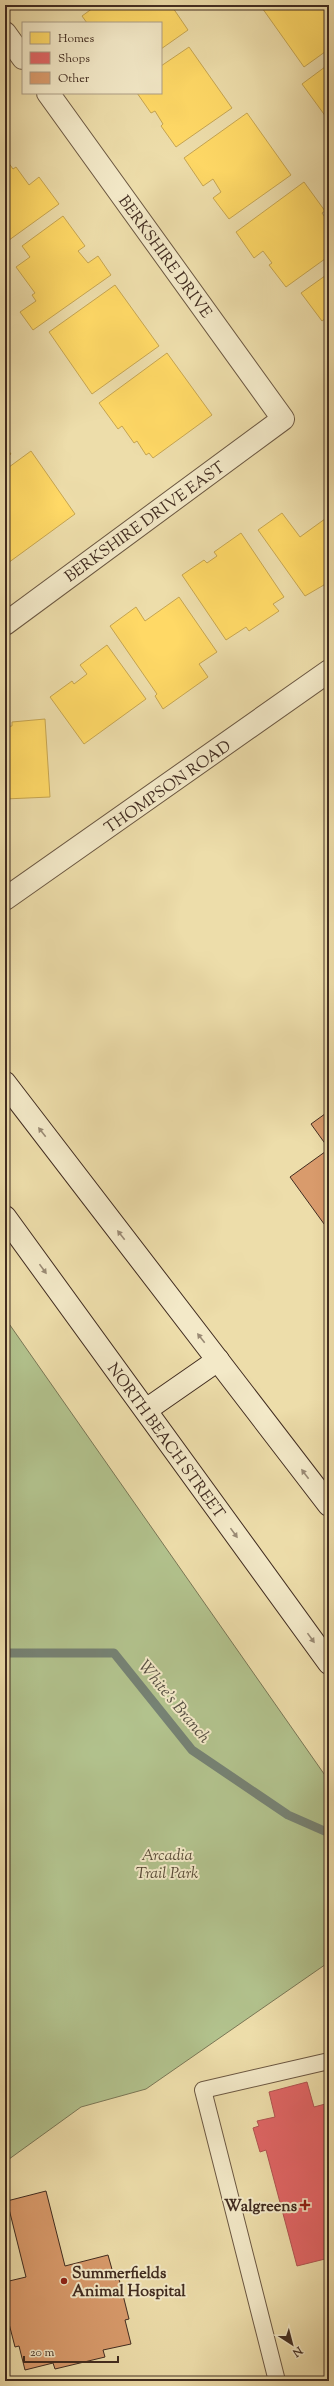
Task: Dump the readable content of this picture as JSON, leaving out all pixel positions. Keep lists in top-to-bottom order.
{
  "streets": {
    "street": [
      "BERKSHIRE DRIVE",
      "BERKSHIRE DRIVE EAST",
      "THOMPSON ROAD",
      "NORTH BEACH STREET"
    ]
  },
  "crossings": [
    ["BERKSHIRE DRIVE", "BERKSHIRE DRIVE EAST"]
  ],
  "water": ["White's Branch"],
  "parks": ["Arcadia Trail Park"],
  "places": {
    "health": ["Walgreens"],
    "other": ["Summerfields Animal Hospital"]
  },
  "legend": ["Homes", "Shops", "Other"],
  "scale_bar": "20 m",
  "north": "bottom right"
}
